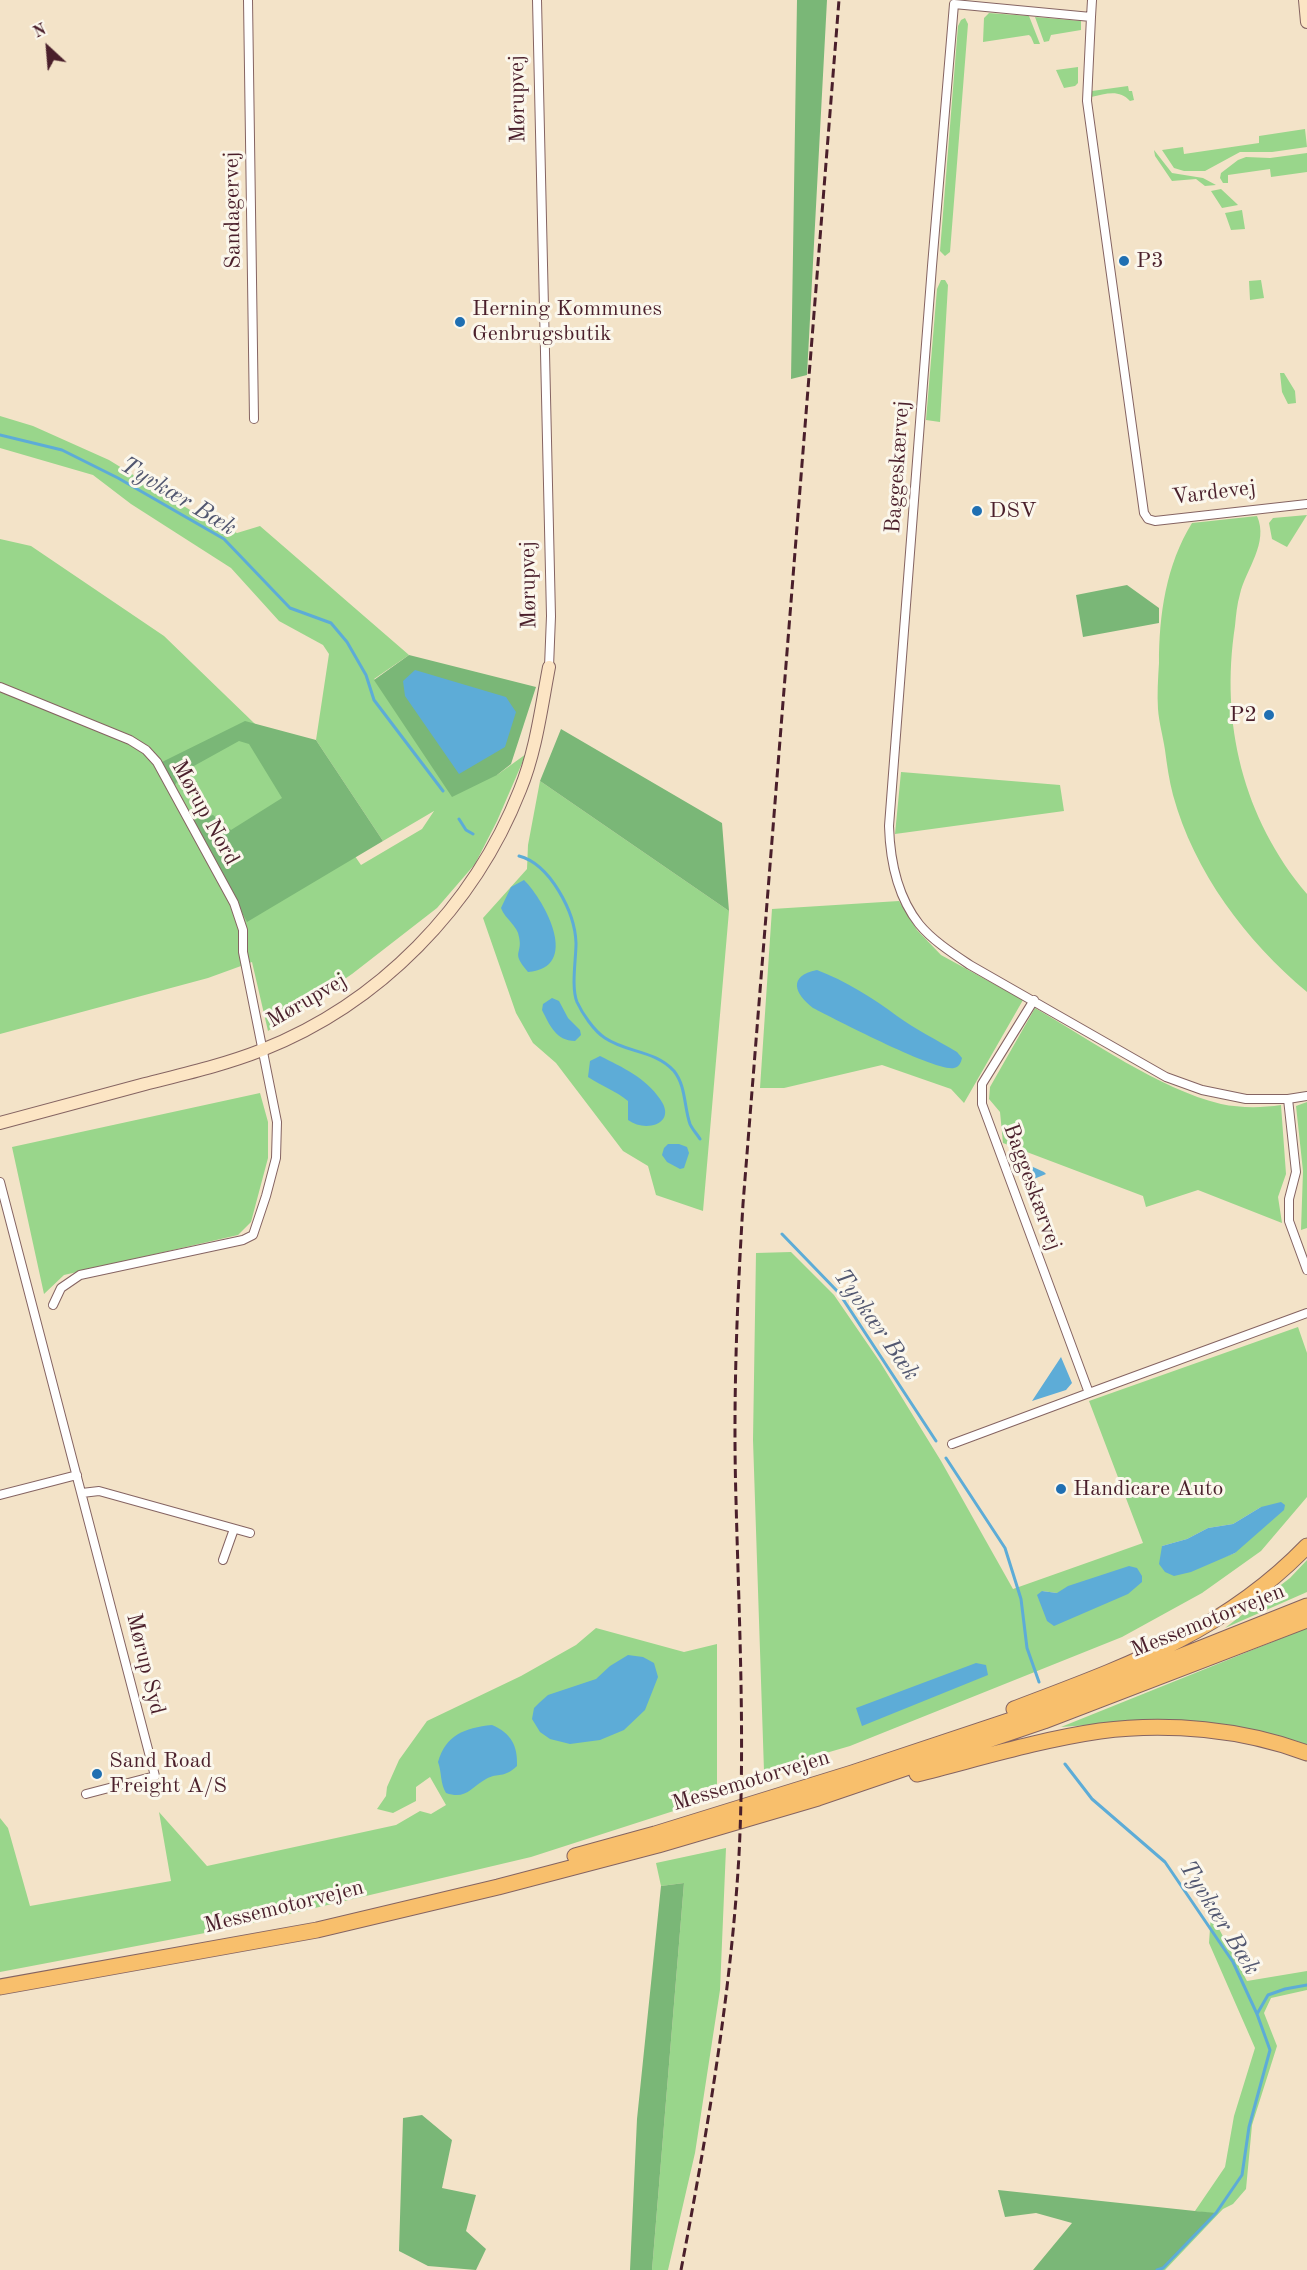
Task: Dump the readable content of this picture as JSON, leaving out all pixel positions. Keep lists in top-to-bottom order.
{
  "streets": {
    "highway": ["Messemotorvejen"],
    "street": [
      "Mørupvej",
      "Sandagervej",
      "Baggeskærvej",
      "Vardevej",
      "Mørup Nord",
      "Mørup Syd"
    ]
  },
  "crossings": [
    ["Mørupvej", "Mørup Nord"],
    ["Baggeskærvej", "Vardevej"]
  ],
  "water": ["Tyvkær Bæk"],
  "places": [
    "P3",
    "Herning Kommunes Genbrugsbutik",
    "DSV",
    "P2",
    "Handicare Auto",
    "Sand Road Freight A/S"
  ],
  "north": "top left"
}
